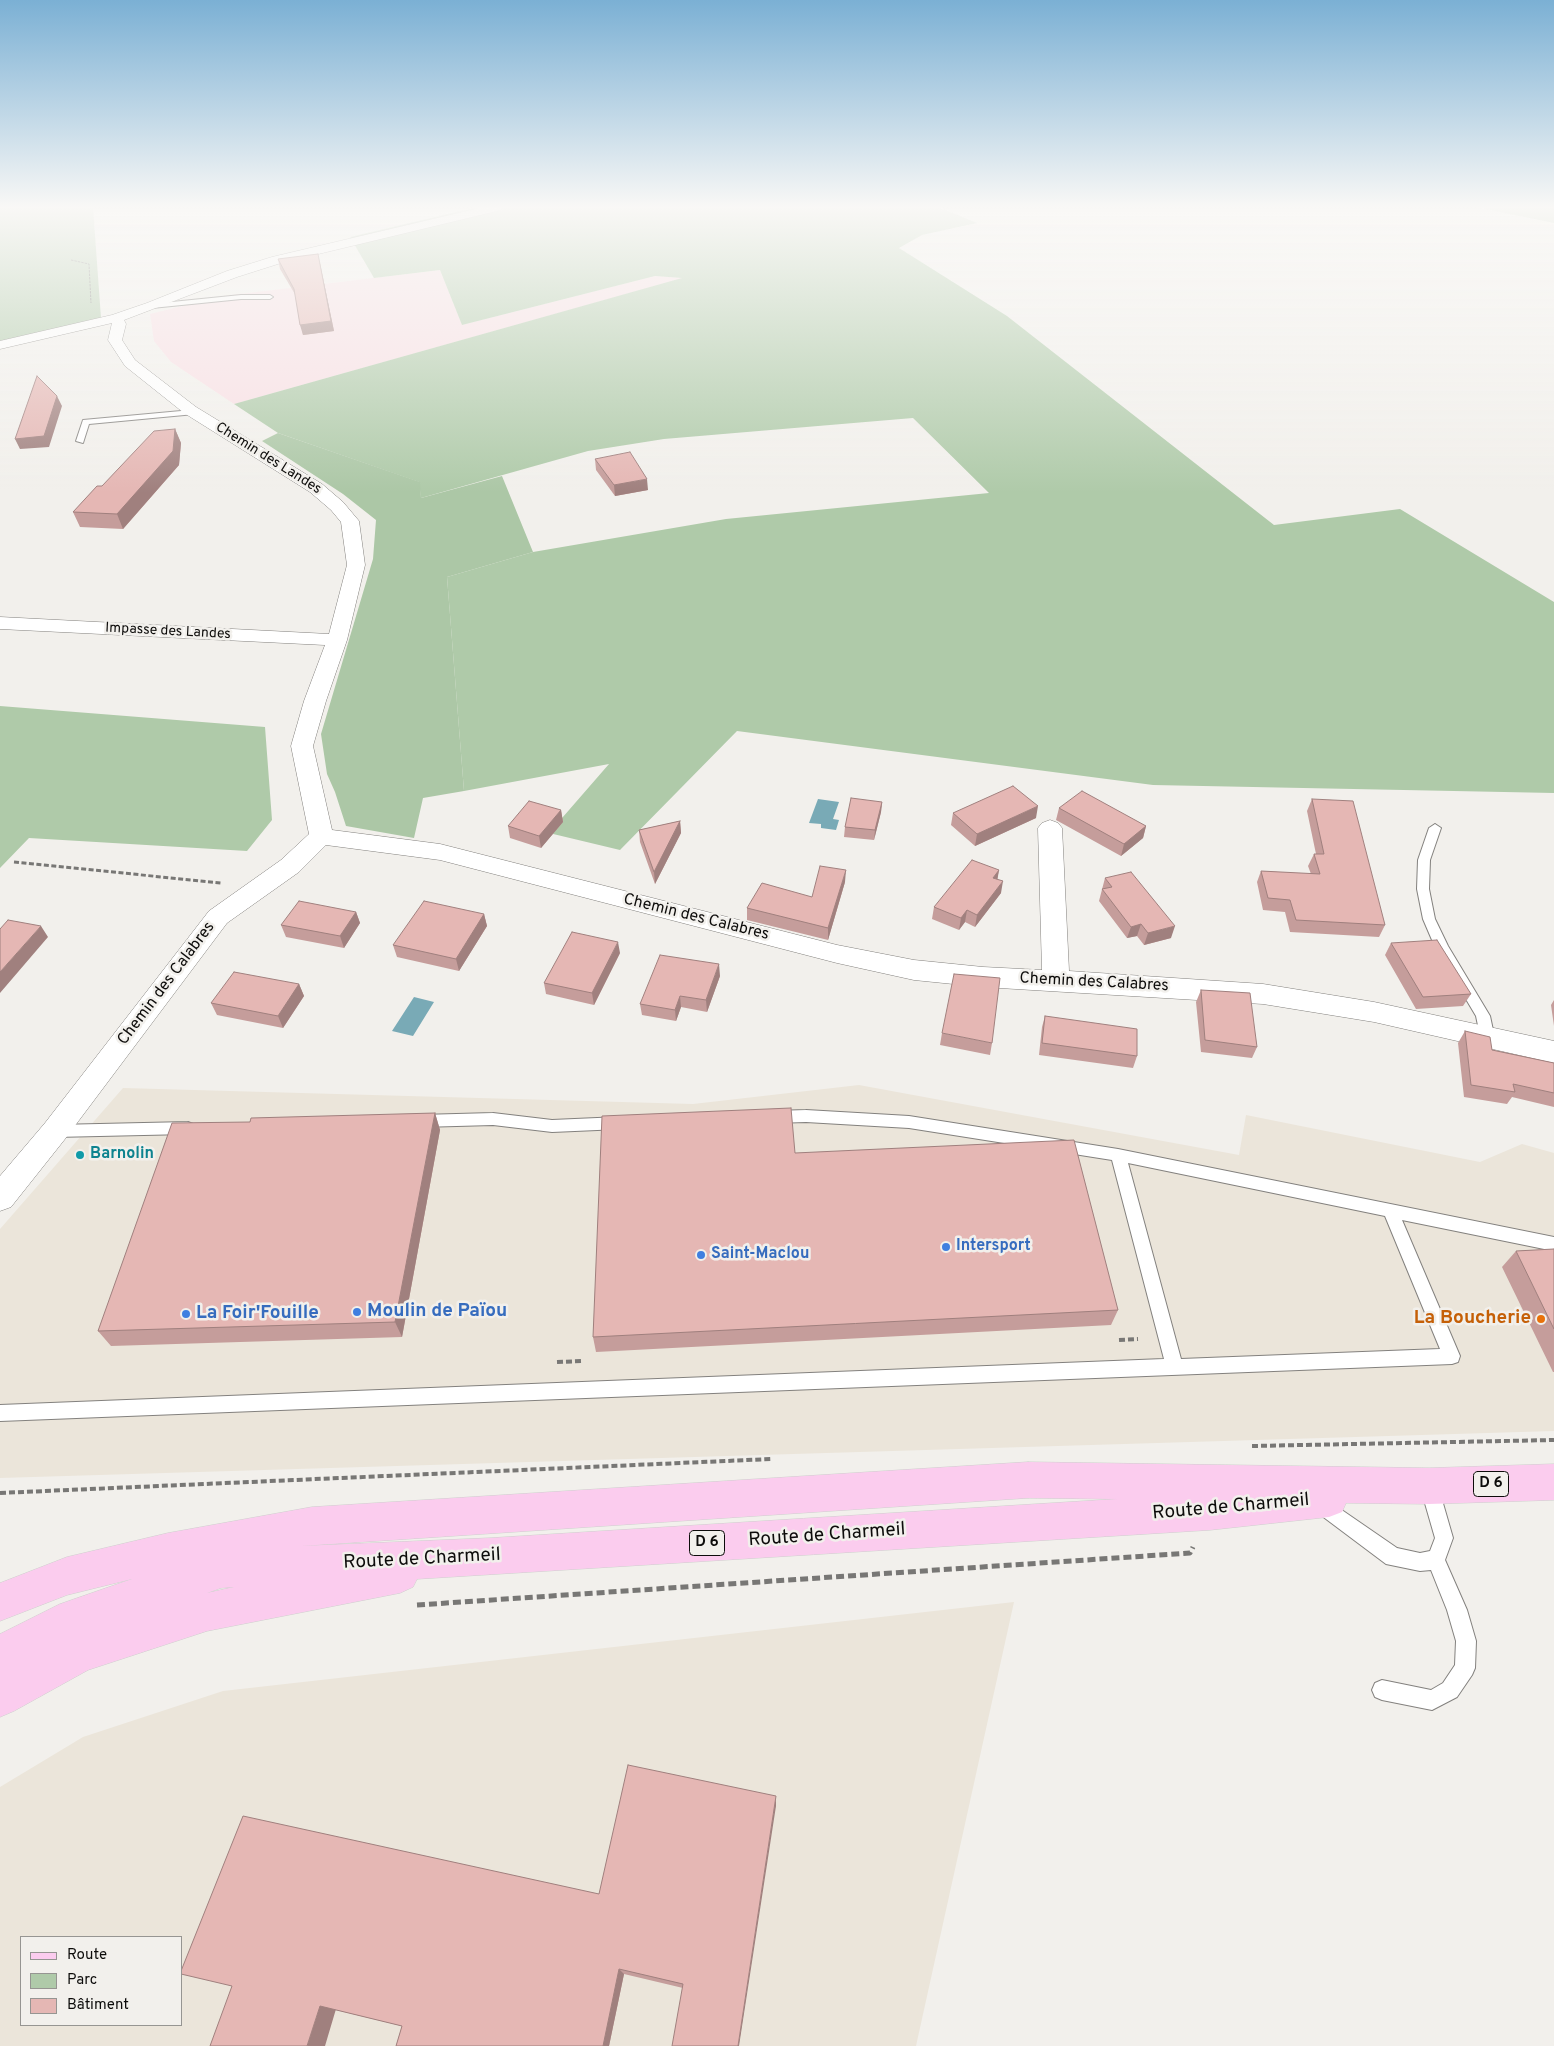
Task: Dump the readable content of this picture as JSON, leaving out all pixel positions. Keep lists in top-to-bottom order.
{
  "streets": {
    "main road": ["D 6", "Route de Charmeil"],
    "street": ["Chemin des Landes", "Impasse des Landes", "Chemin des Calabres"]
  },
  "crossings": [
    ["Chemin des Landes", "Impasse des Landes"],
    ["Chemin des Landes", "Chemin des Calabres"]
  ],
  "places": [
    "Barnolin",
    "Intersport",
    "Saint-Maclou",
    "Moulin de Païou",
    "La Foir'Fouille",
    "La Boucherie"
  ],
  "legend": ["Route", "Parc", "Bâtiment"]
}
